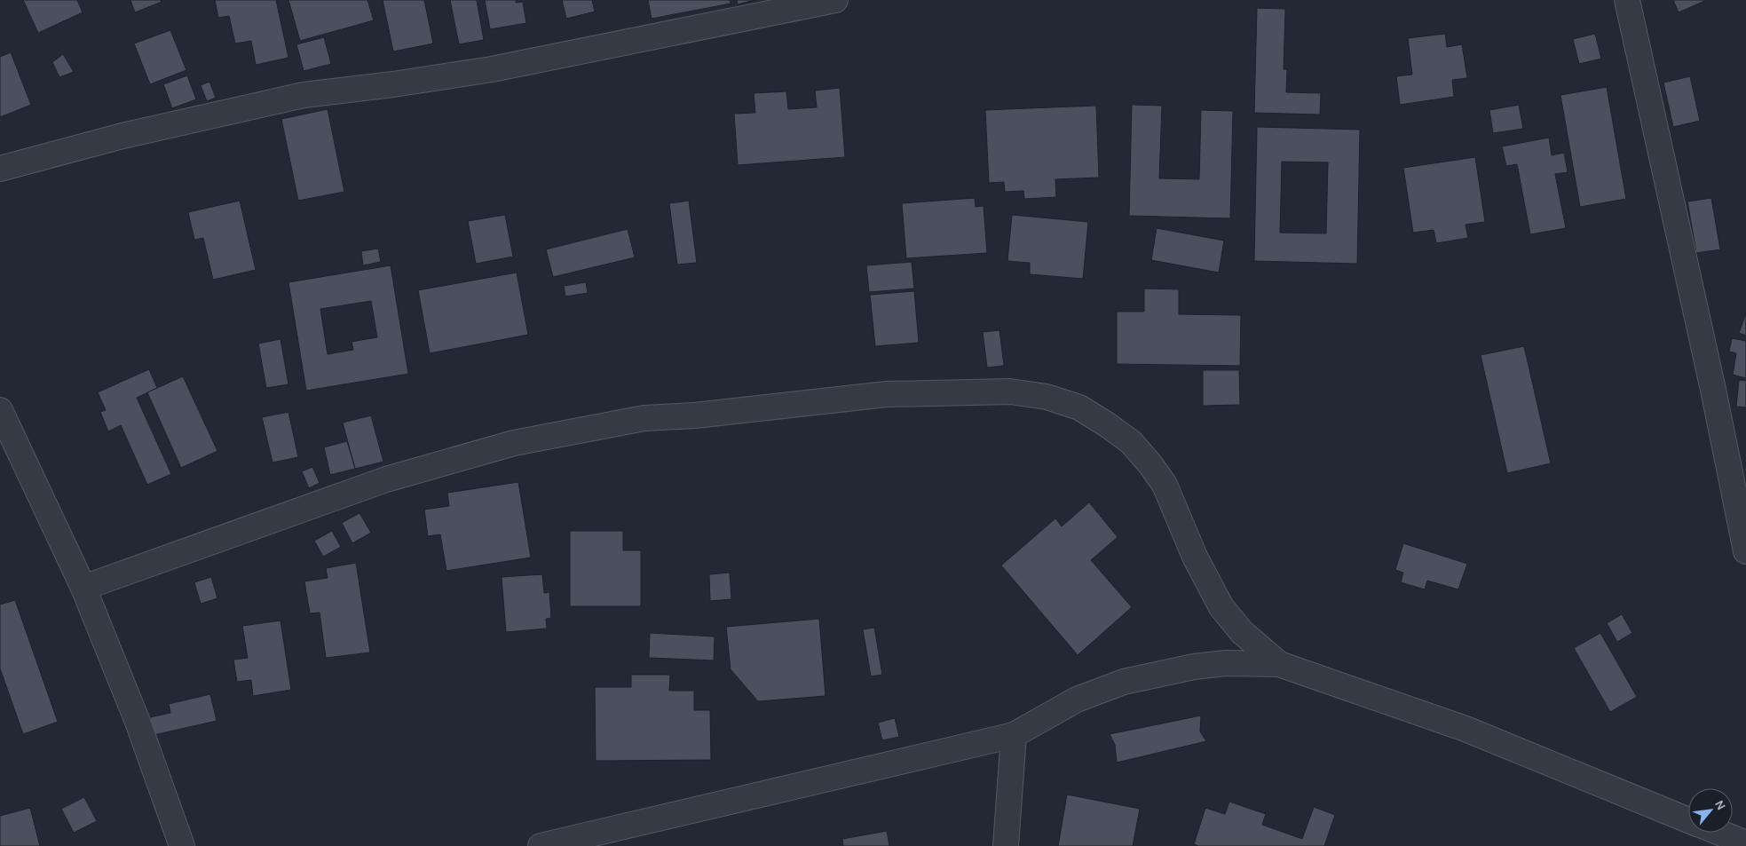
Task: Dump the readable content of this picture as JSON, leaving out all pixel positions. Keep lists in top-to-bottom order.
{
  "north": "top right"
}
